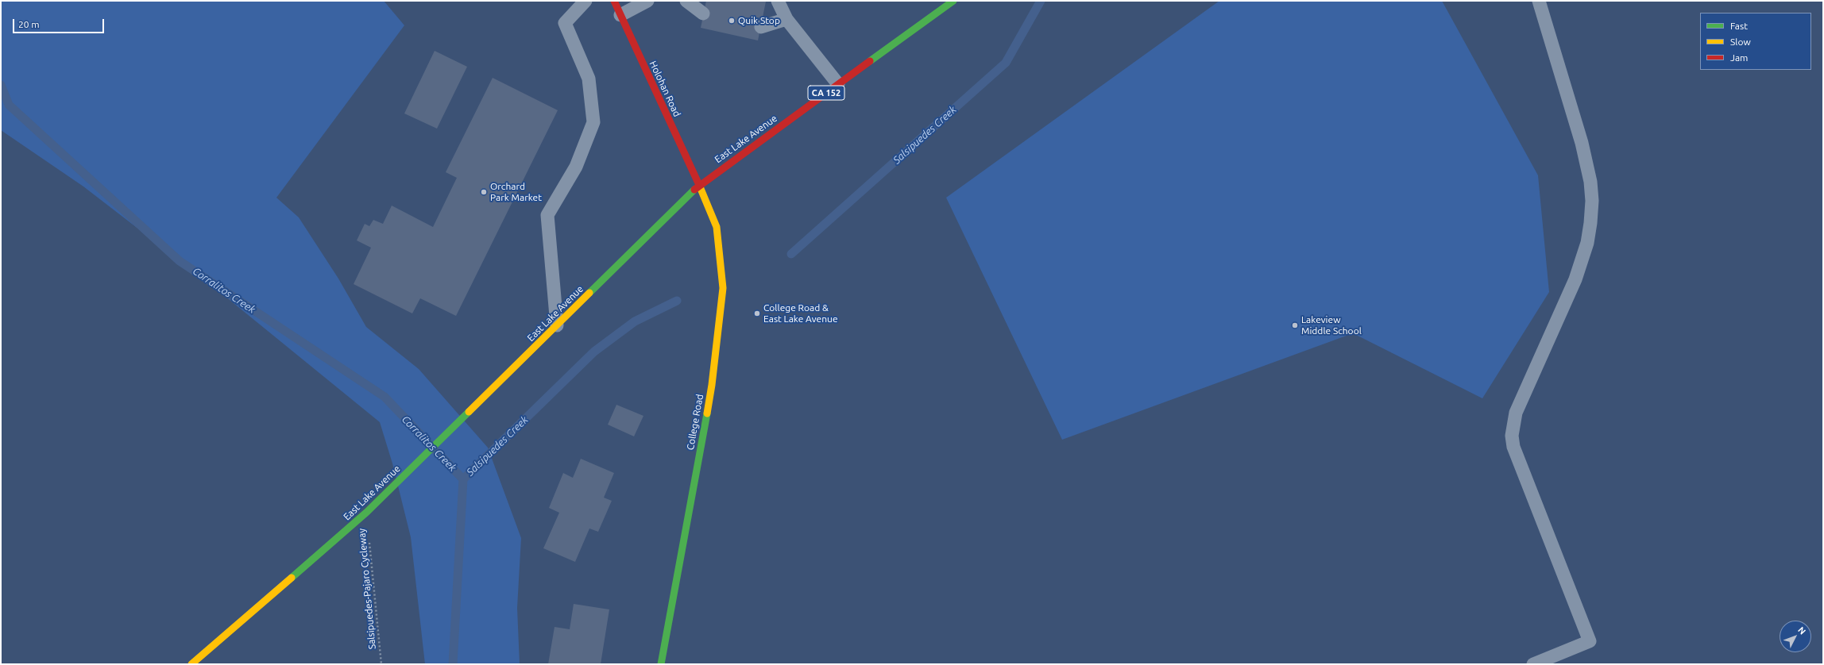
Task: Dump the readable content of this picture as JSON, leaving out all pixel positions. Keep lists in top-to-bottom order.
{
  "streets": {
    "main road": [
      "Holohan Road",
      "CA 152",
      "East Lake Avenue",
      "College Road"
    ],
    "path": ["Salsipuedes-Pajaro Cycleway"]
  },
  "crossings": [
    ["Holohan Road", "East Lake Avenue"],
    ["Holohan Road", "College Road"],
    ["East Lake Avenue", "College Road"],
    ["East Lake Avenue", "Salsipuedes-Pajaro Cycleway"]
  ],
  "water": ["Salsipuedes Creek", "Corralitos Creek"],
  "places": [
    "Quik Stop",
    "Orchard Park Market",
    "College Road & East Lake Avenue",
    "Lakeview Middle School"
  ],
  "legend": ["Fast", "Slow", "Jam"],
  "scale_bar": "20 m",
  "north": "top right"
}
